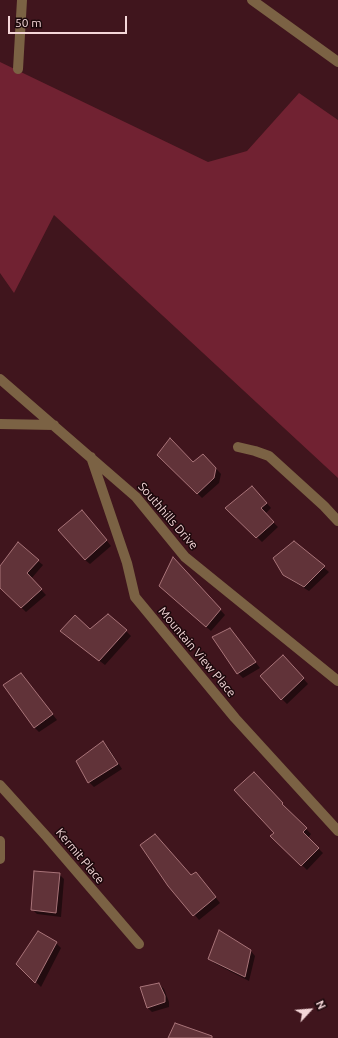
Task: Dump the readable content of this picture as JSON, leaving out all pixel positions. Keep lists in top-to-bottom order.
{
  "streets": {
    "street": ["Southhills Drive", "Mountain View Place", "Kermit Place"]
  },
  "crossings": [
    ["Southhills Drive", "Mountain View Place"]
  ],
  "scale_bar": "50 m",
  "north": "top right"
}
